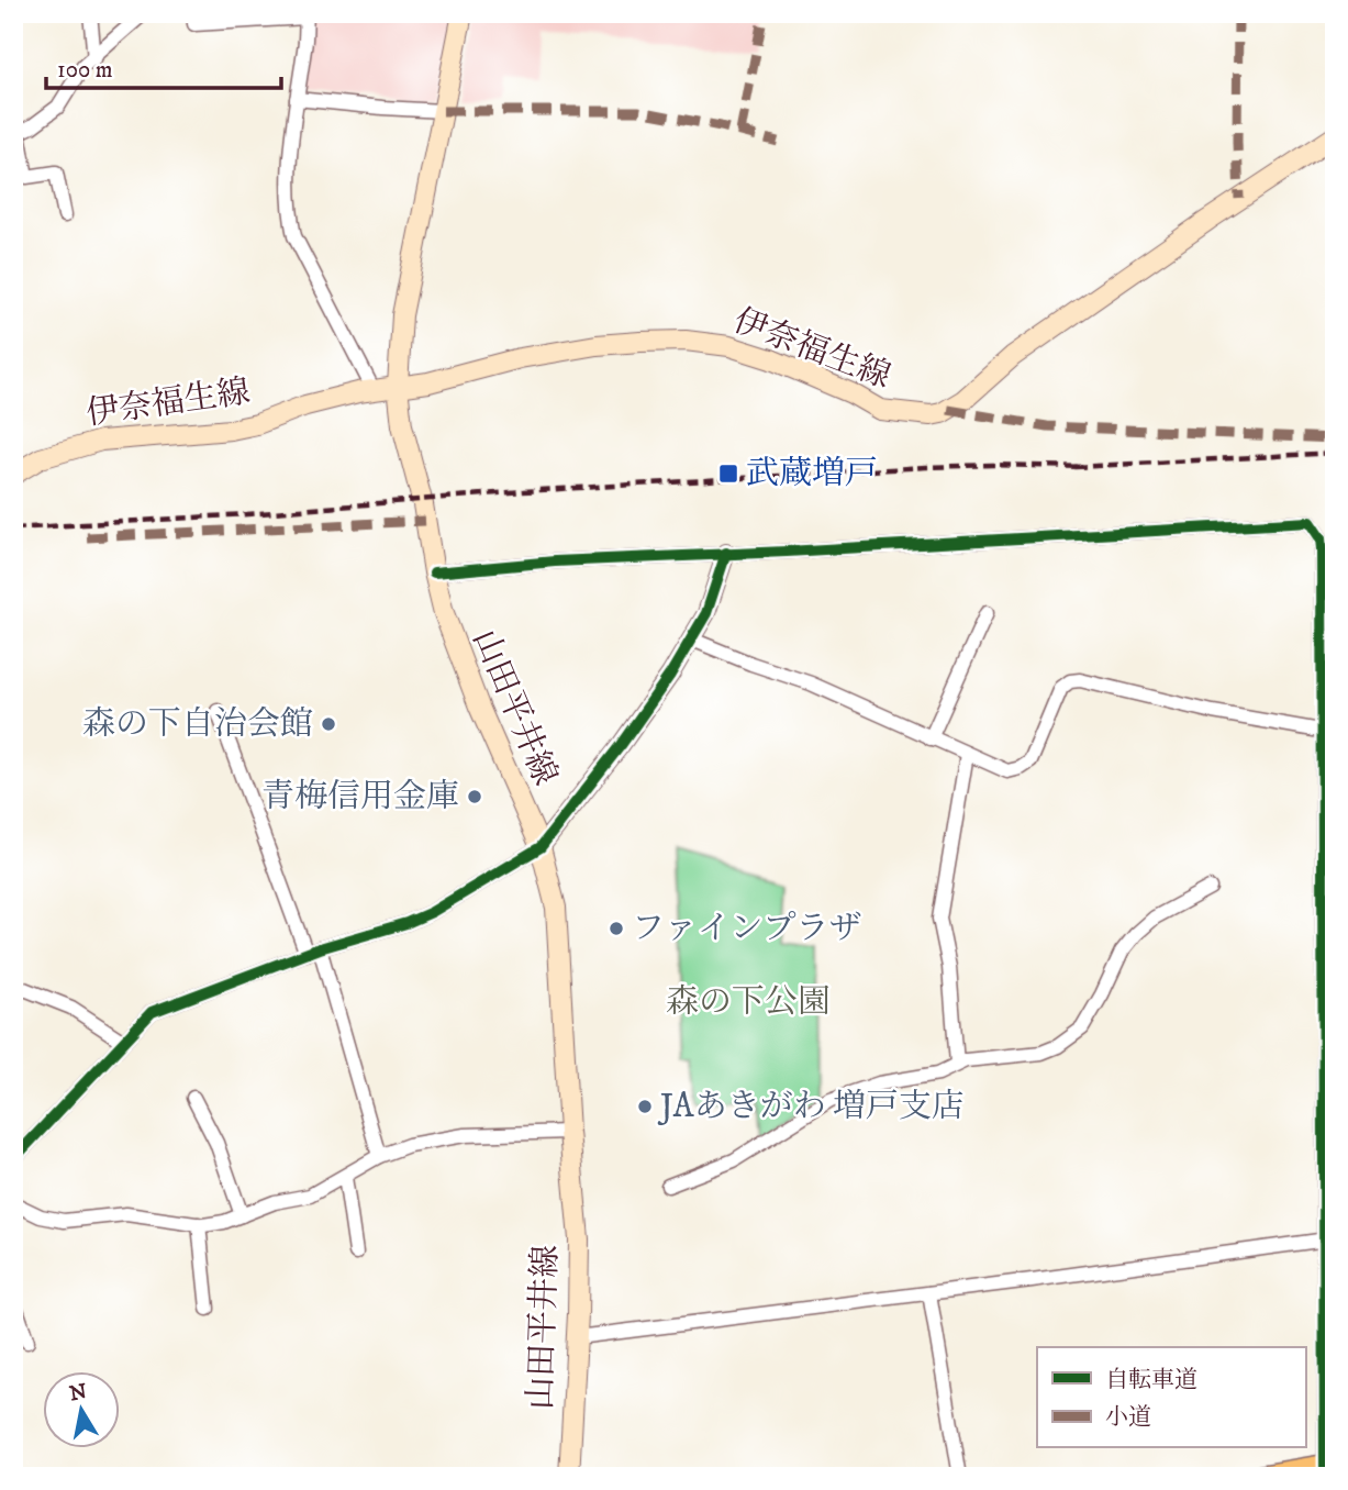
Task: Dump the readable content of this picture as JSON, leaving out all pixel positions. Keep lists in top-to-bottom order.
{
  "streets": {
    "main road": ["伊奈福生線", "山田平井線"]
  },
  "crossings": [
    ["伊奈福生線", "山田平井線"]
  ],
  "parks": ["森の下公園"],
  "places": {
    "transit": ["武蔵増戸"],
    "other": [
      "森の下自治会館",
      "青梅信用金庫",
      "ファインプラザ",
      "JAあきがわ 増戸支店"
    ]
  },
  "legend": ["自転車道", "小道"],
  "scale_bar": "100 m",
  "north": "top"
}
